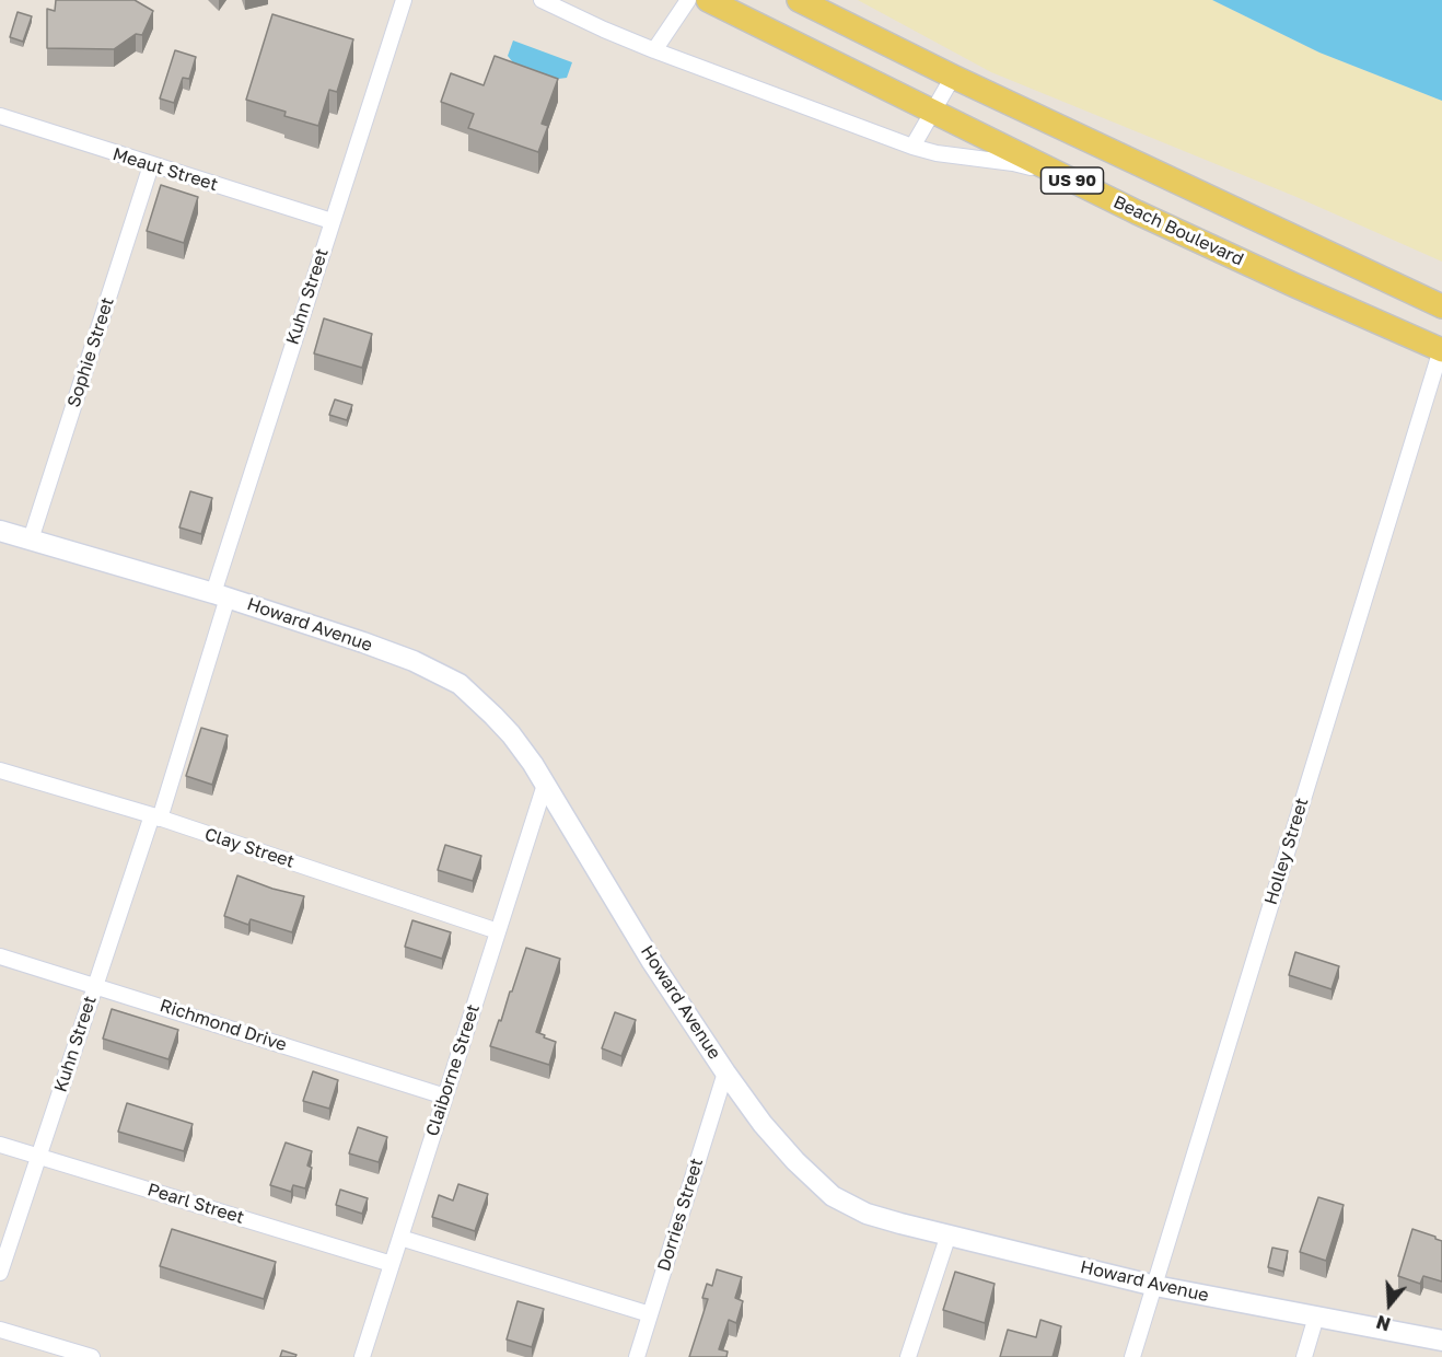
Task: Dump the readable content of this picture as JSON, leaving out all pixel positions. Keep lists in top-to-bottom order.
{
  "streets": {
    "main road": ["US 90", "Beach Boulevard", "Howard Avenue"],
    "street": [
      "Meaut Street",
      "Kuhn Street",
      "Sophie Street",
      "Clay Street",
      "Holley Street",
      "Richmond Drive",
      "Claiborne Street",
      "Pearl Street",
      "Dorries Street"
    ]
  },
  "crossings": [
    ["Meaut Street", "Kuhn Street"],
    ["Meaut Street", "Sophie Street"],
    ["Beach Boulevard", "Holley Street"],
    ["Kuhn Street", "Howard Avenue"],
    ["Kuhn Street", "Clay Street"],
    ["Kuhn Street", "Richmond Drive"],
    ["Kuhn Street", "Pearl Street"],
    ["Sophie Street", "Howard Avenue"],
    ["Howard Avenue", "Holley Street"],
    ["Howard Avenue", "Claiborne Street"],
    ["Howard Avenue", "Dorries Street"],
    ["Clay Street", "Claiborne Street"],
    ["Richmond Drive", "Claiborne Street"],
    ["Claiborne Street", "Pearl Street"]
  ],
  "north": "bottom"
}
